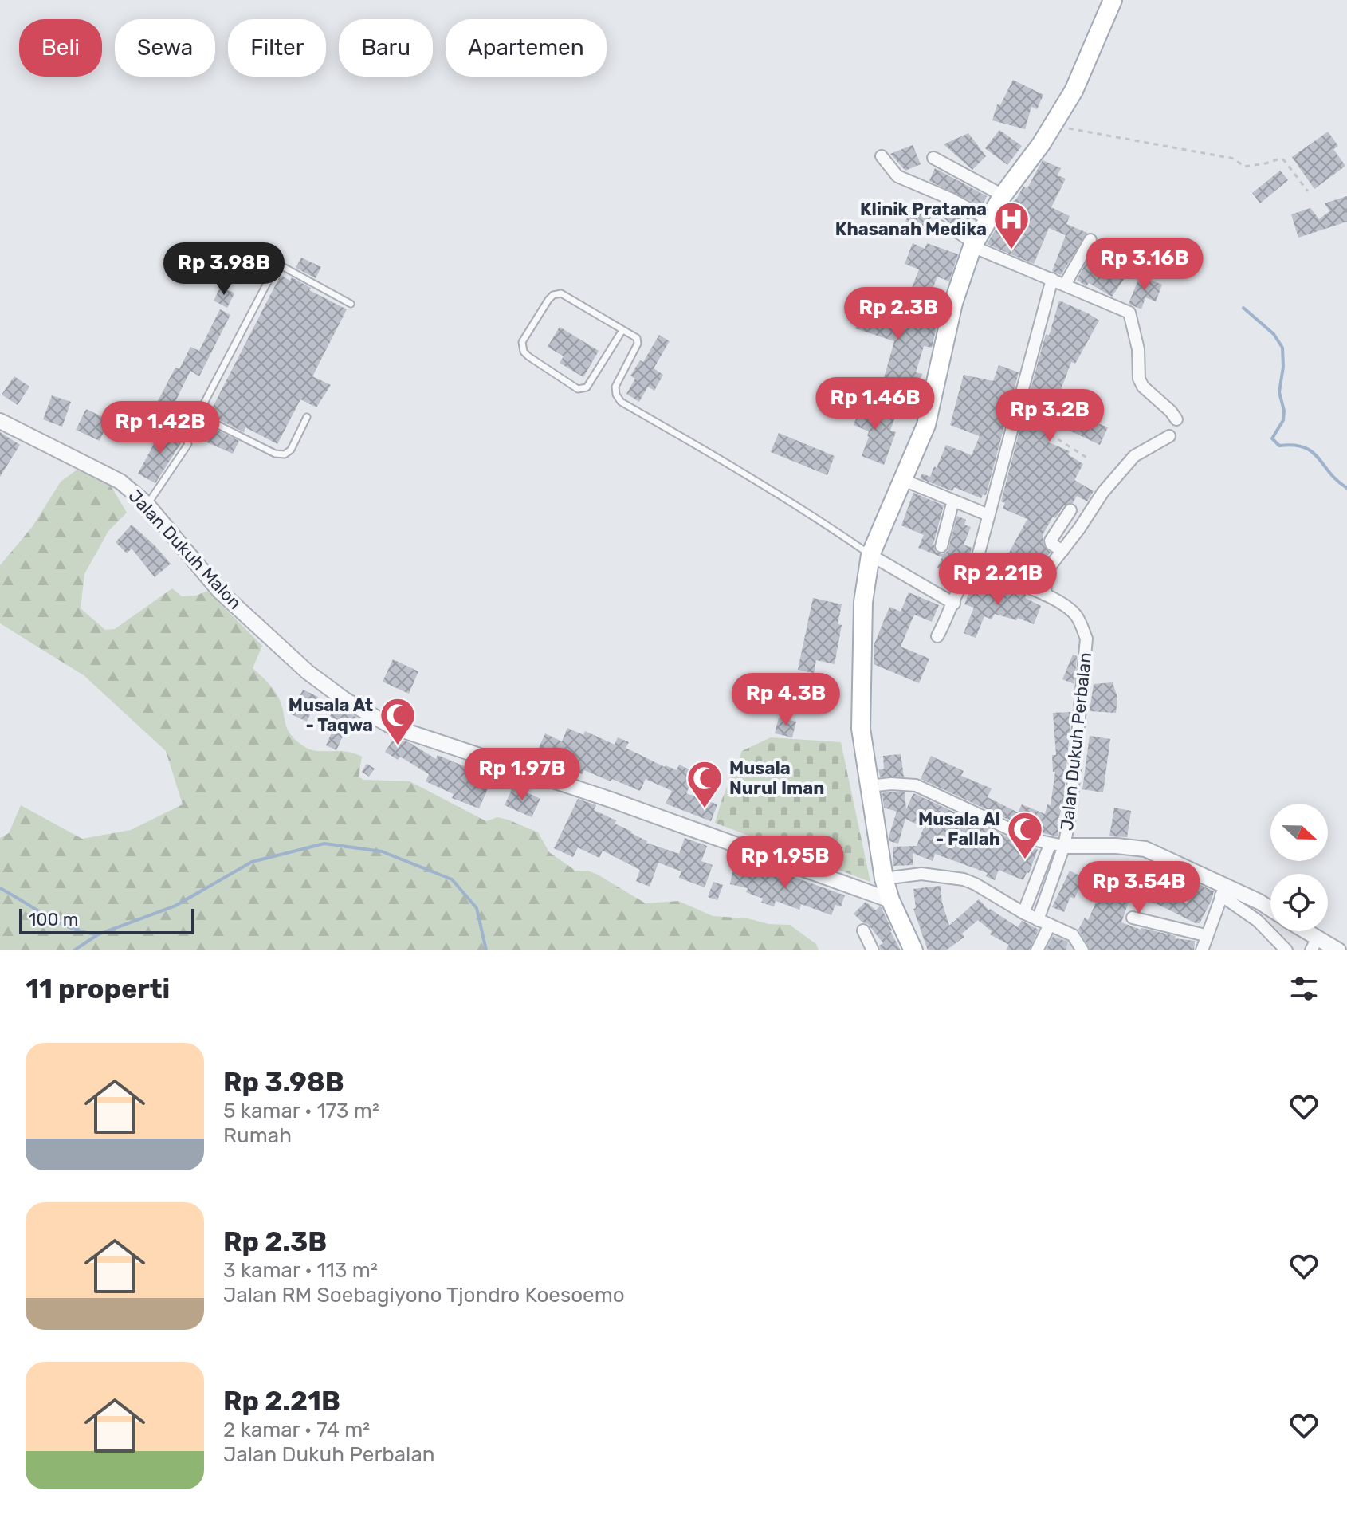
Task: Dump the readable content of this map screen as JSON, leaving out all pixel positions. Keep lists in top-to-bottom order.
{
  "streets": {
    "street": ["Jalan Dukuh Malon", "Jalan Dukuh Perbalan"]
  },
  "places": {
    "hospital": ["Klinik Pratama Khasanah Medika"],
    "mosque": ["Musala At - Taqwa", "Musala Nurul Iman", "Musala Al - Fallah"]
  },
  "scale_bar": "100 m",
  "north": "right",
  "page": {
    "chip": [
      "Beli",
      "Sewa",
      "Filter",
      "Baru",
      "Apartemen"
    ],
    "price": [
      "Rp 3.16B",
      "Rp 3.98B",
      "Rp 2.3B",
      "Rp 1.46B",
      "Rp 3.2B",
      "Rp 1.42B",
      "Rp 2.21B",
      "Rp 4.3B",
      "Rp 1.97B",
      "Rp 1.95B",
      "Rp 3.54B"
    ],
    "scale": "100 m",
    "heading": "11 properti",
    "list": [
      {
        "name": "Rp 3.98B",
        "note": "5 kamar · 173 m² · Rumah"
      },
      {
        "name": "Rp 2.3B",
        "note": "3 kamar · 113 m² · Jalan RM Soebagiyono Tjondro Koesoemo"
      },
      {
        "name": "Rp 2.21B",
        "note": "2 kamar · 74 m² · Jalan Dukuh Perbalan"
      }
    ]
  }
}
